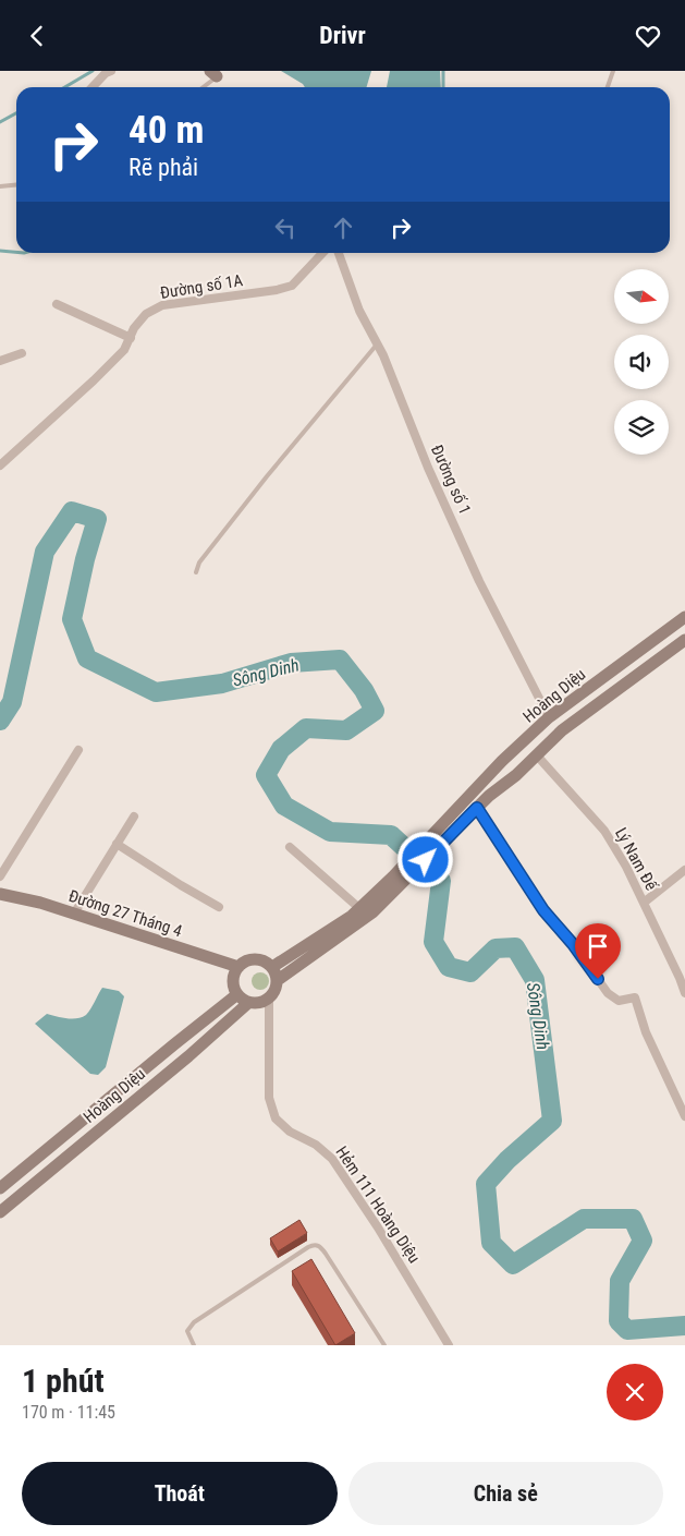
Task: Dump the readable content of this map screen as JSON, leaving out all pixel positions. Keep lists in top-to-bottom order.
{
  "streets": {
    "main road": ["Hoàng Diệu", "Đường 27 Tháng 4"],
    "street": [
      "Đường số 1A",
      "Đường số 1",
      "Lý Nam Đế",
      "Hẻm 111 Hoàng Diệu"
    ]
  },
  "crossings": [
    ["Đường số 1", "Hoàng Diệu"],
    ["Hoàng Diệu", "Lý Nam Đế"],
    ["Hoàng Diệu", "Đường 27 Tháng 4"],
    ["Hoàng Diệu", "Hẻm 111 Hoàng Diệu"],
    ["Đường 27 Tháng 4", "Hẻm 111 Hoàng Diệu"]
  ],
  "water": ["Sông Dinh"],
  "north": "right",
  "page": {
    "header": "Drivr",
    "turn": ["40 m", "Rẽ phải"],
    "heading": ["1 phút", "170 m · 11:45"],
    "buttons": ["Thoát", "Chia sẻ"]
  }
}
